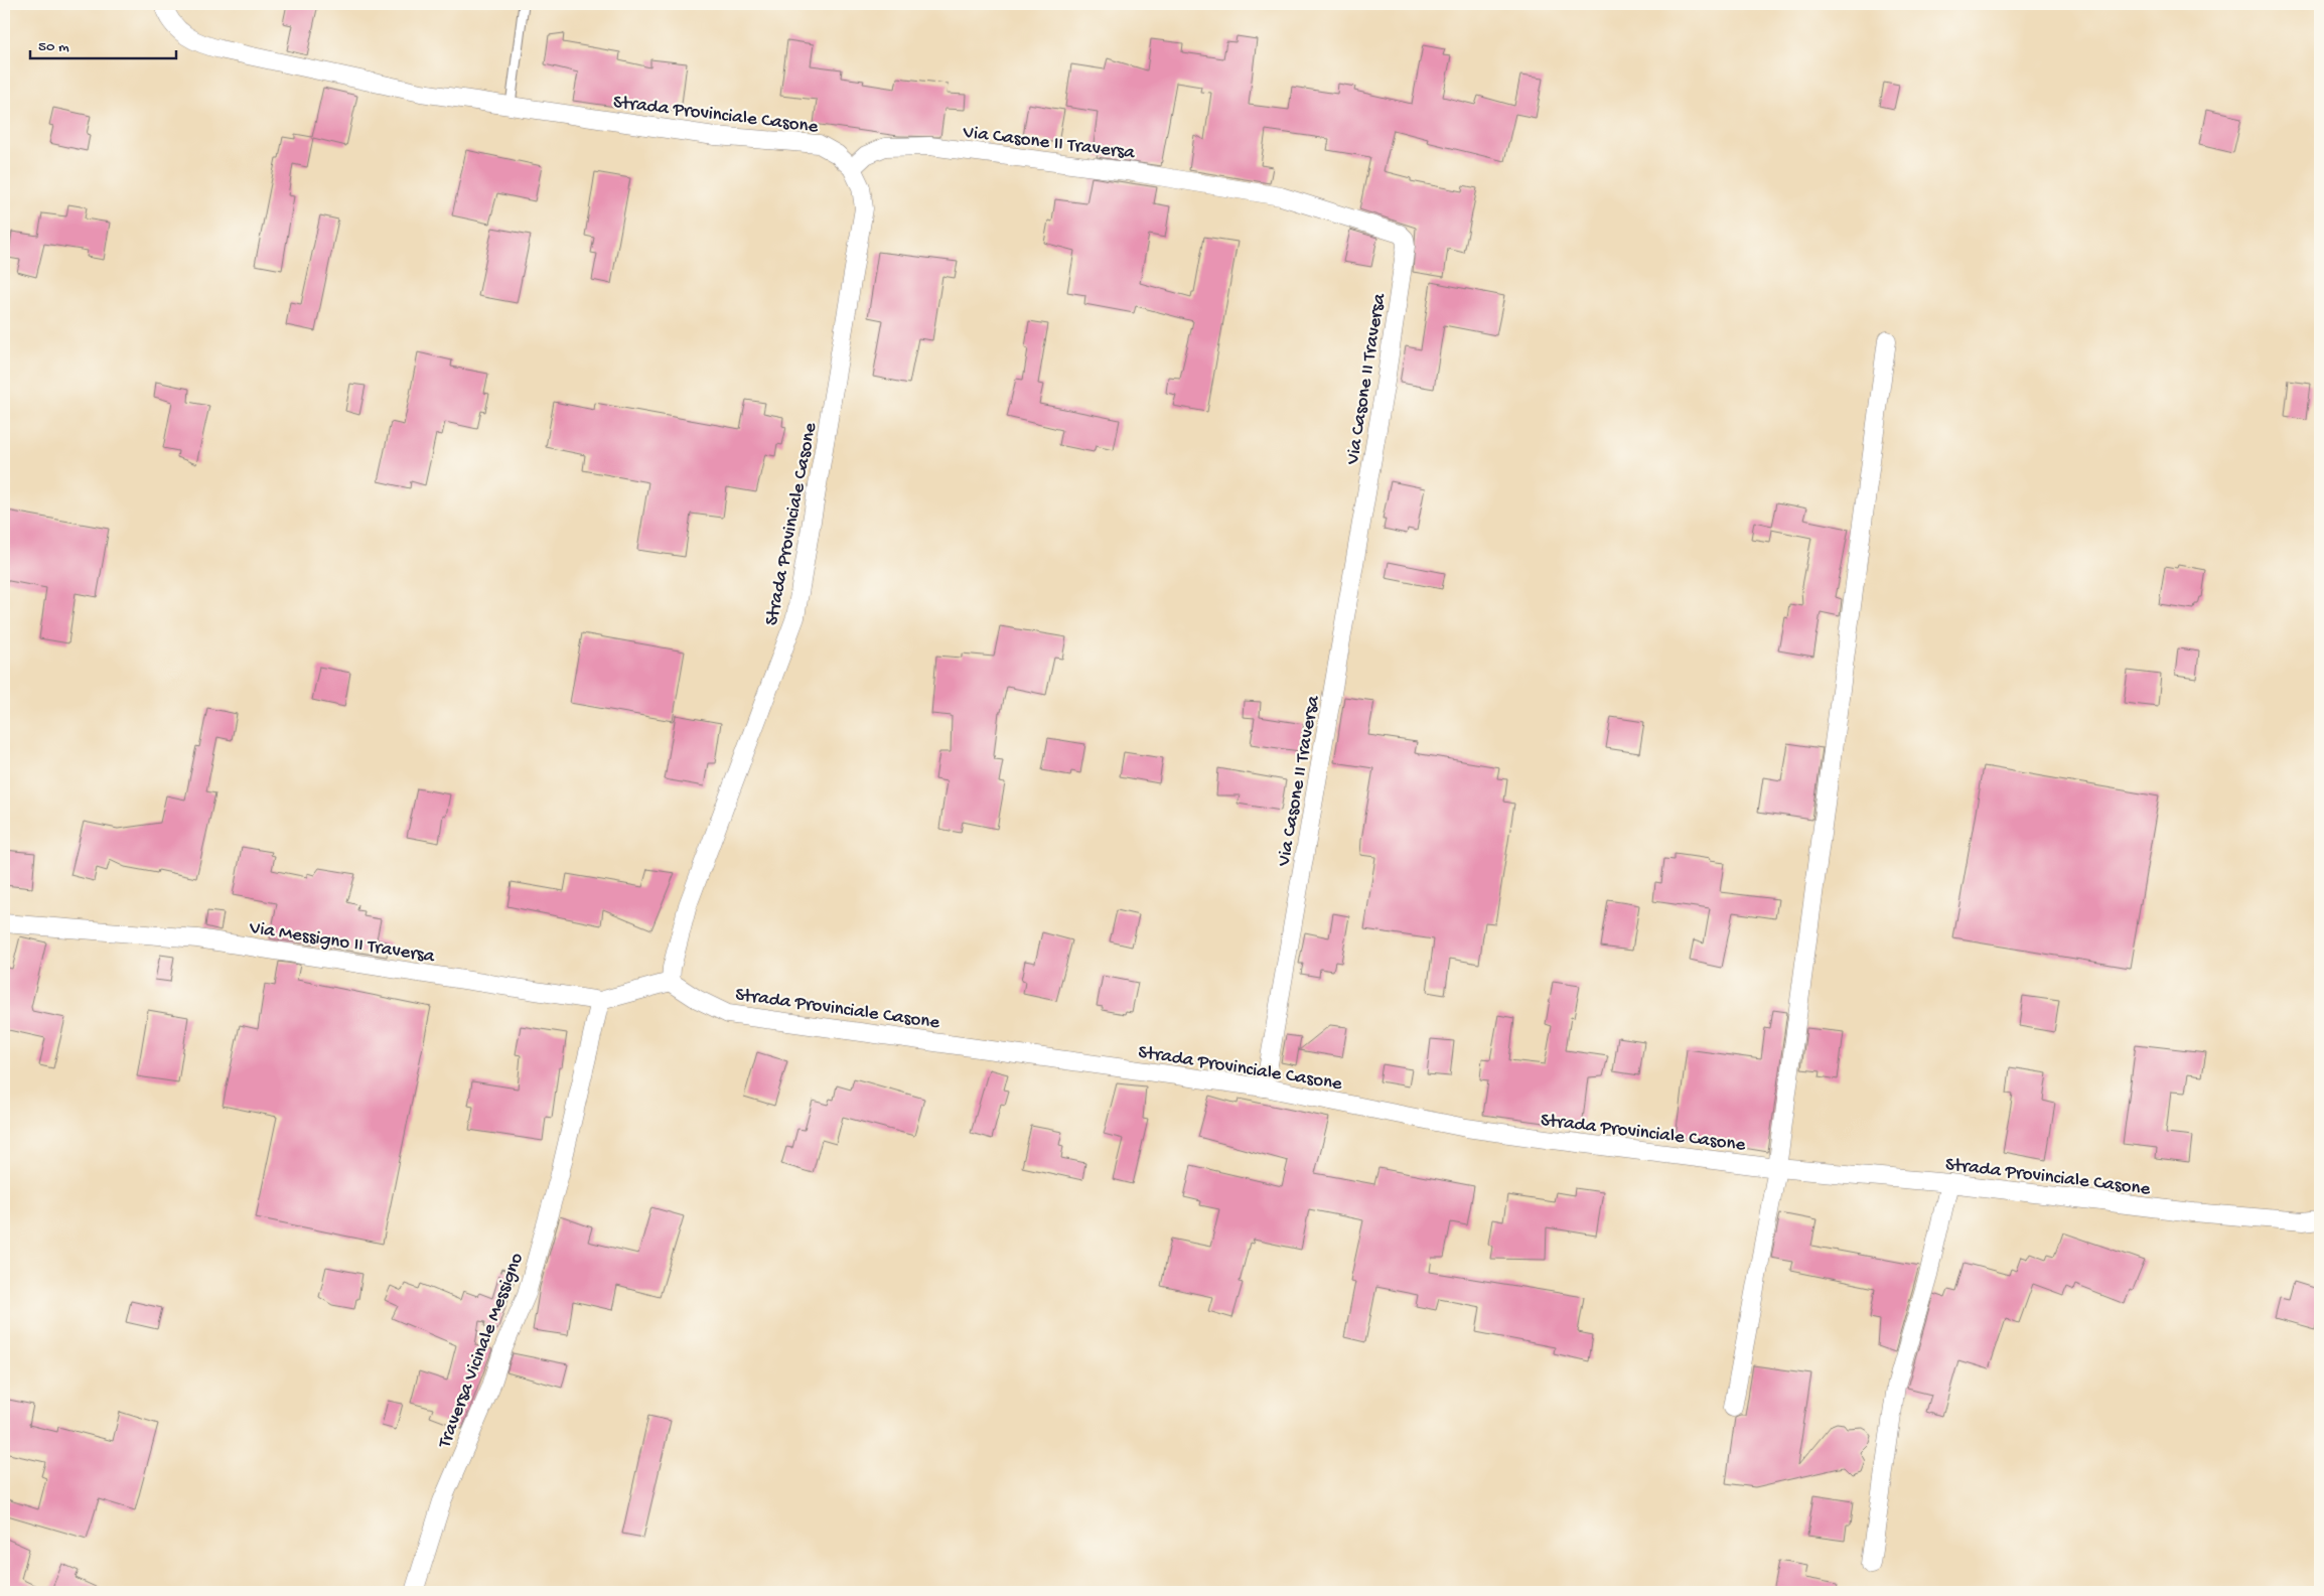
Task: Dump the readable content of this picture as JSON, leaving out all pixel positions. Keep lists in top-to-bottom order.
{
  "streets": {
    "street": [
      "Strada Provinciale Casone",
      "Via Casone II Traversa",
      "Via Messigno II Traversa",
      "Traversa Vicinale Messigno"
    ]
  },
  "crossings": [
    ["Strada Provinciale Casone", "Via Casone II Traversa"],
    ["Strada Provinciale Casone", "Via Messigno II Traversa"],
    ["Via Messigno II Traversa", "Traversa Vicinale Messigno"]
  ],
  "scale_bar": "50 m"
}
